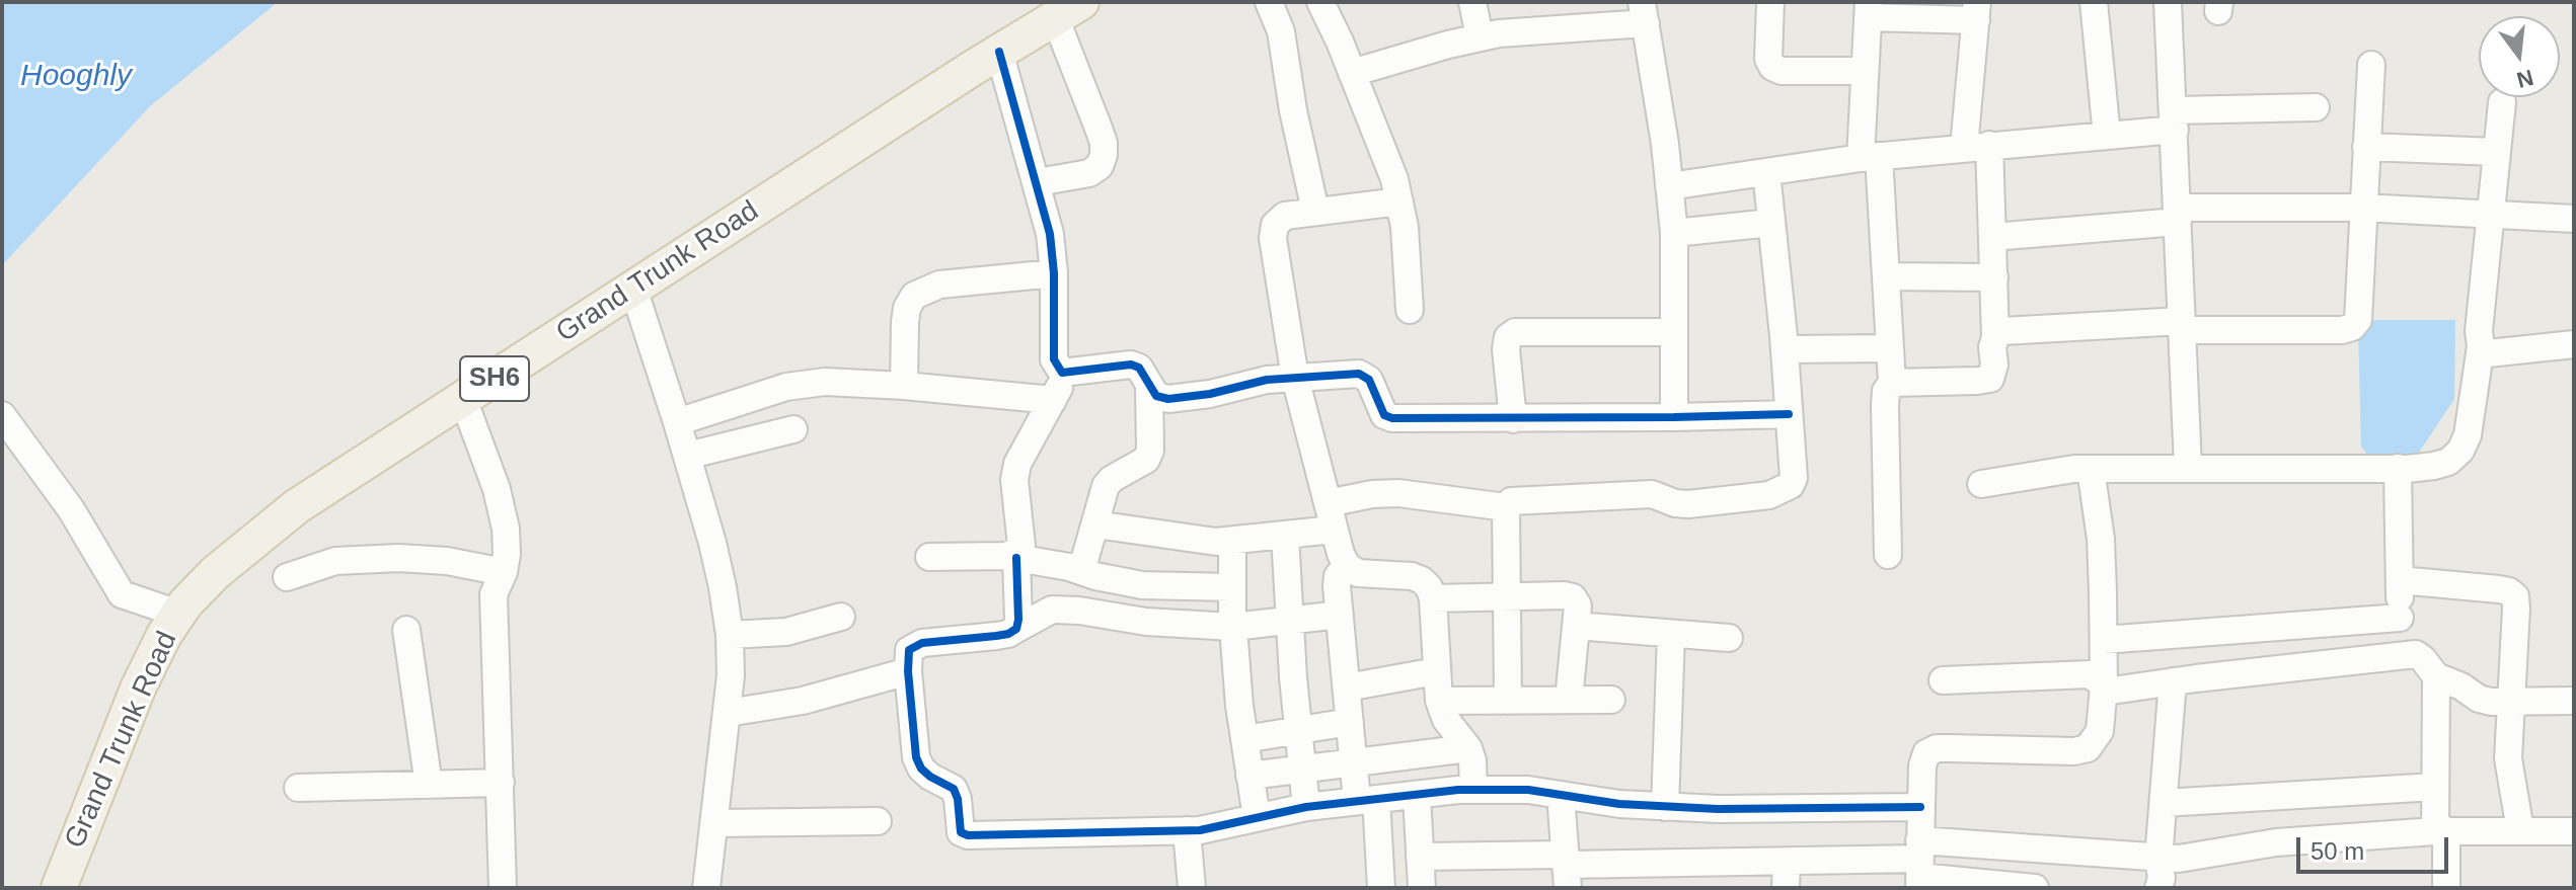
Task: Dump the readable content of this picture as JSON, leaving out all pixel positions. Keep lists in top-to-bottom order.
{
  "streets": {
    "main road": ["Grand Trunk Road", "SH6"]
  },
  "water": ["Hooghly"],
  "scale_bar": "50 m",
  "north": "bottom"
}
